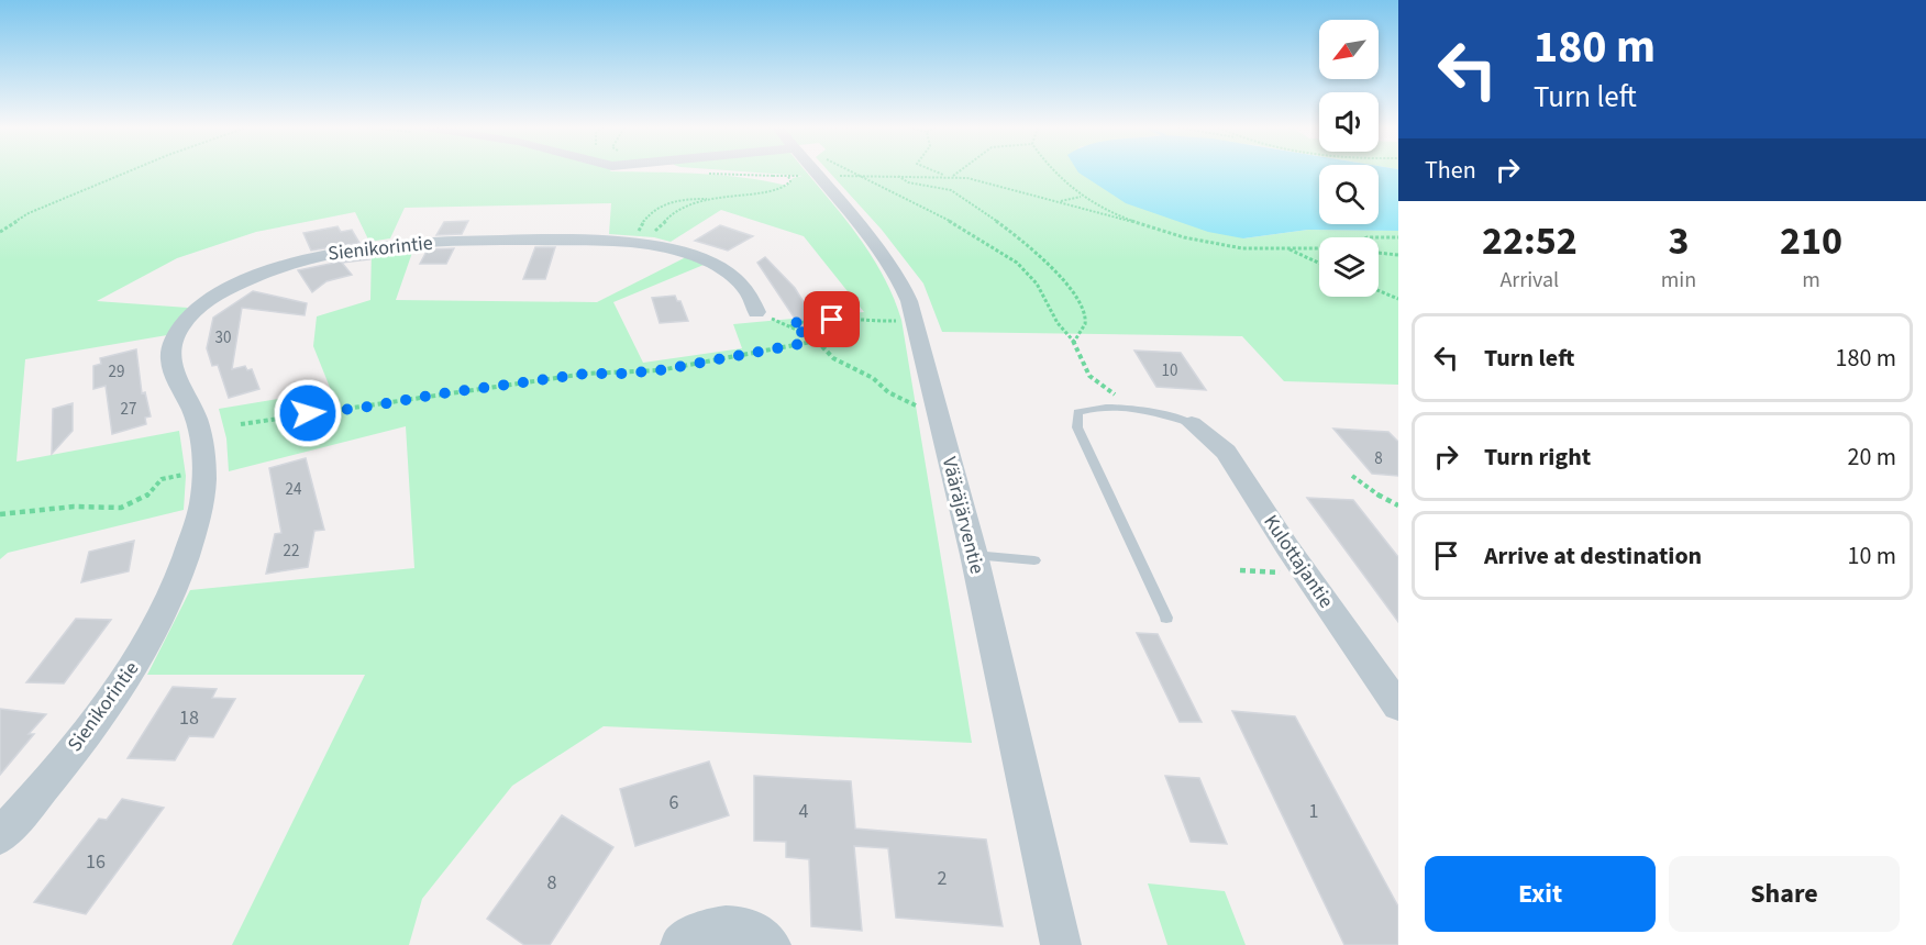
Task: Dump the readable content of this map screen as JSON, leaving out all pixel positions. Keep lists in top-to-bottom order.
{
  "streets": {
    "street": ["Sienikorintie", "Vääräjärventie", "Kulottajantie"]
  },
  "house_numbers": [
    "30",
    "10",
    "29",
    "27",
    "8",
    "24",
    "22",
    "18",
    "6",
    "4",
    "1",
    "16",
    "2",
    "8"
  ],
  "north": "bottom left",
  "page": {
    "turn": ["180 m", "Turn left"],
    "then": "Then",
    "eta": [
      "22:52",
      "Arrival",
      "3",
      "min",
      "210",
      "m"
    ],
    "list": [
      {
        "name": "Turn left",
        "value": "180 m"
      },
      {
        "name": "Turn right",
        "value": "20 m"
      },
      {
        "name": "Arrive at destination",
        "value": "10 m"
      }
    ],
    "buttons": ["Exit", "Share"]
  }
}
